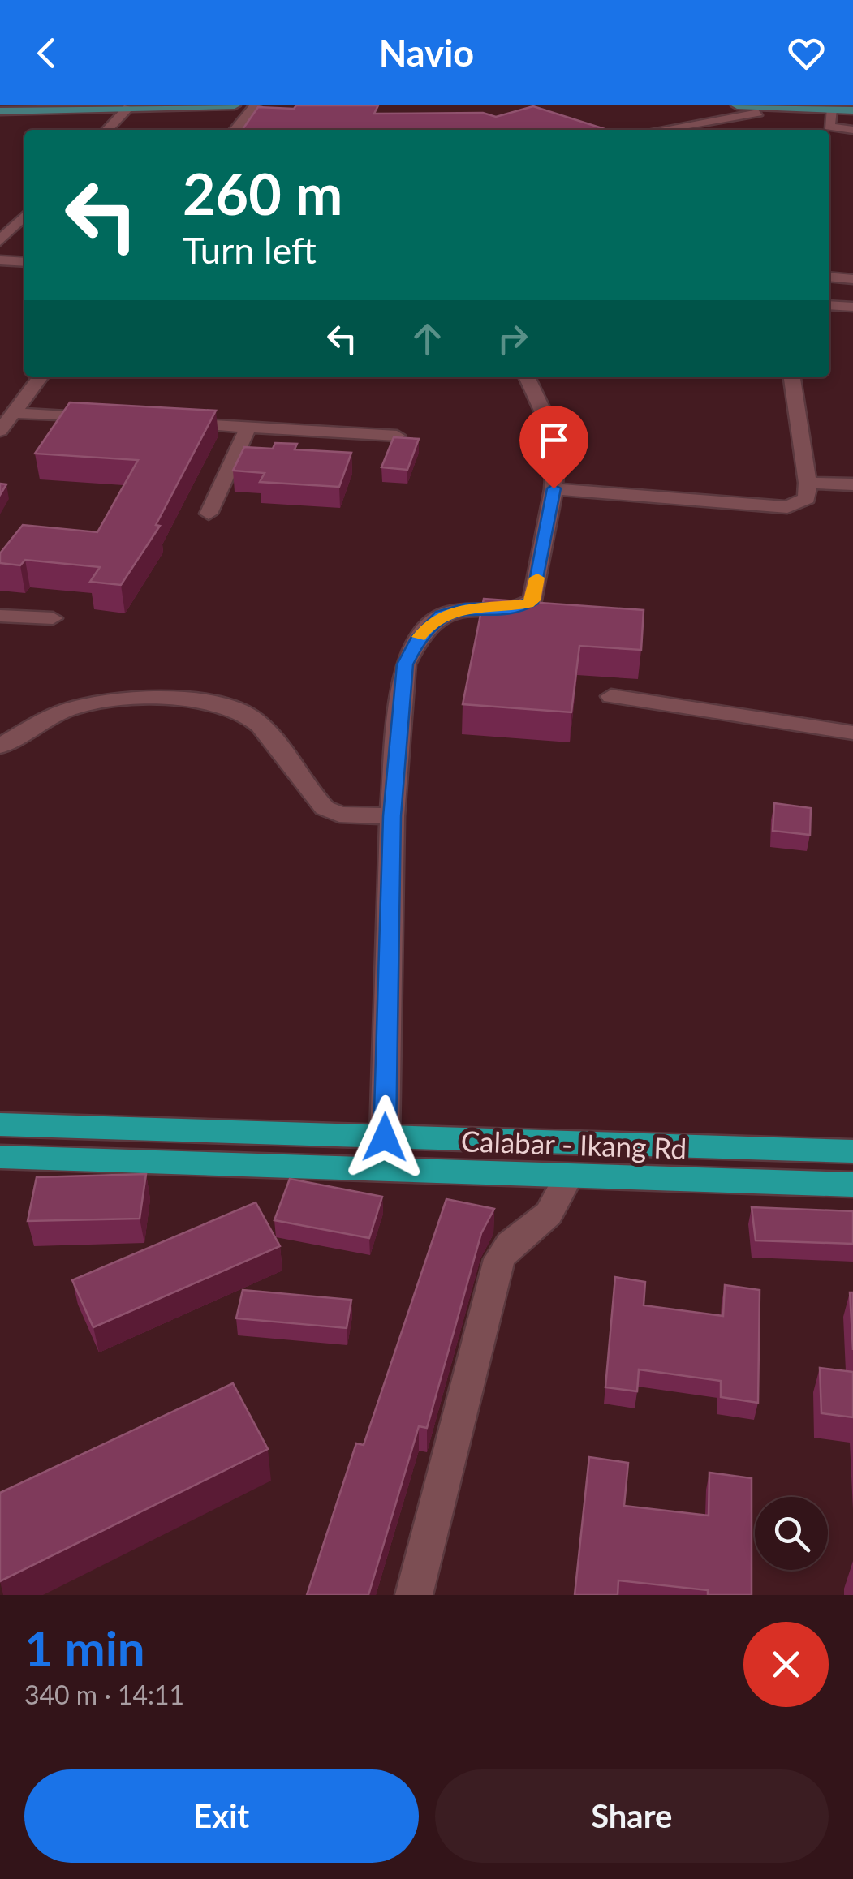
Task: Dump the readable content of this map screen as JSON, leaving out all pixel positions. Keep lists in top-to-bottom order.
{
  "streets": {
    "highway": ["Calabar - Ikang Rd"]
  },
  "page": {
    "header": "Navio",
    "turn": ["260 m", "Turn left"],
    "heading": ["1 min", "340 m · 14:11"],
    "buttons": ["Exit", "Share"]
  }
}
